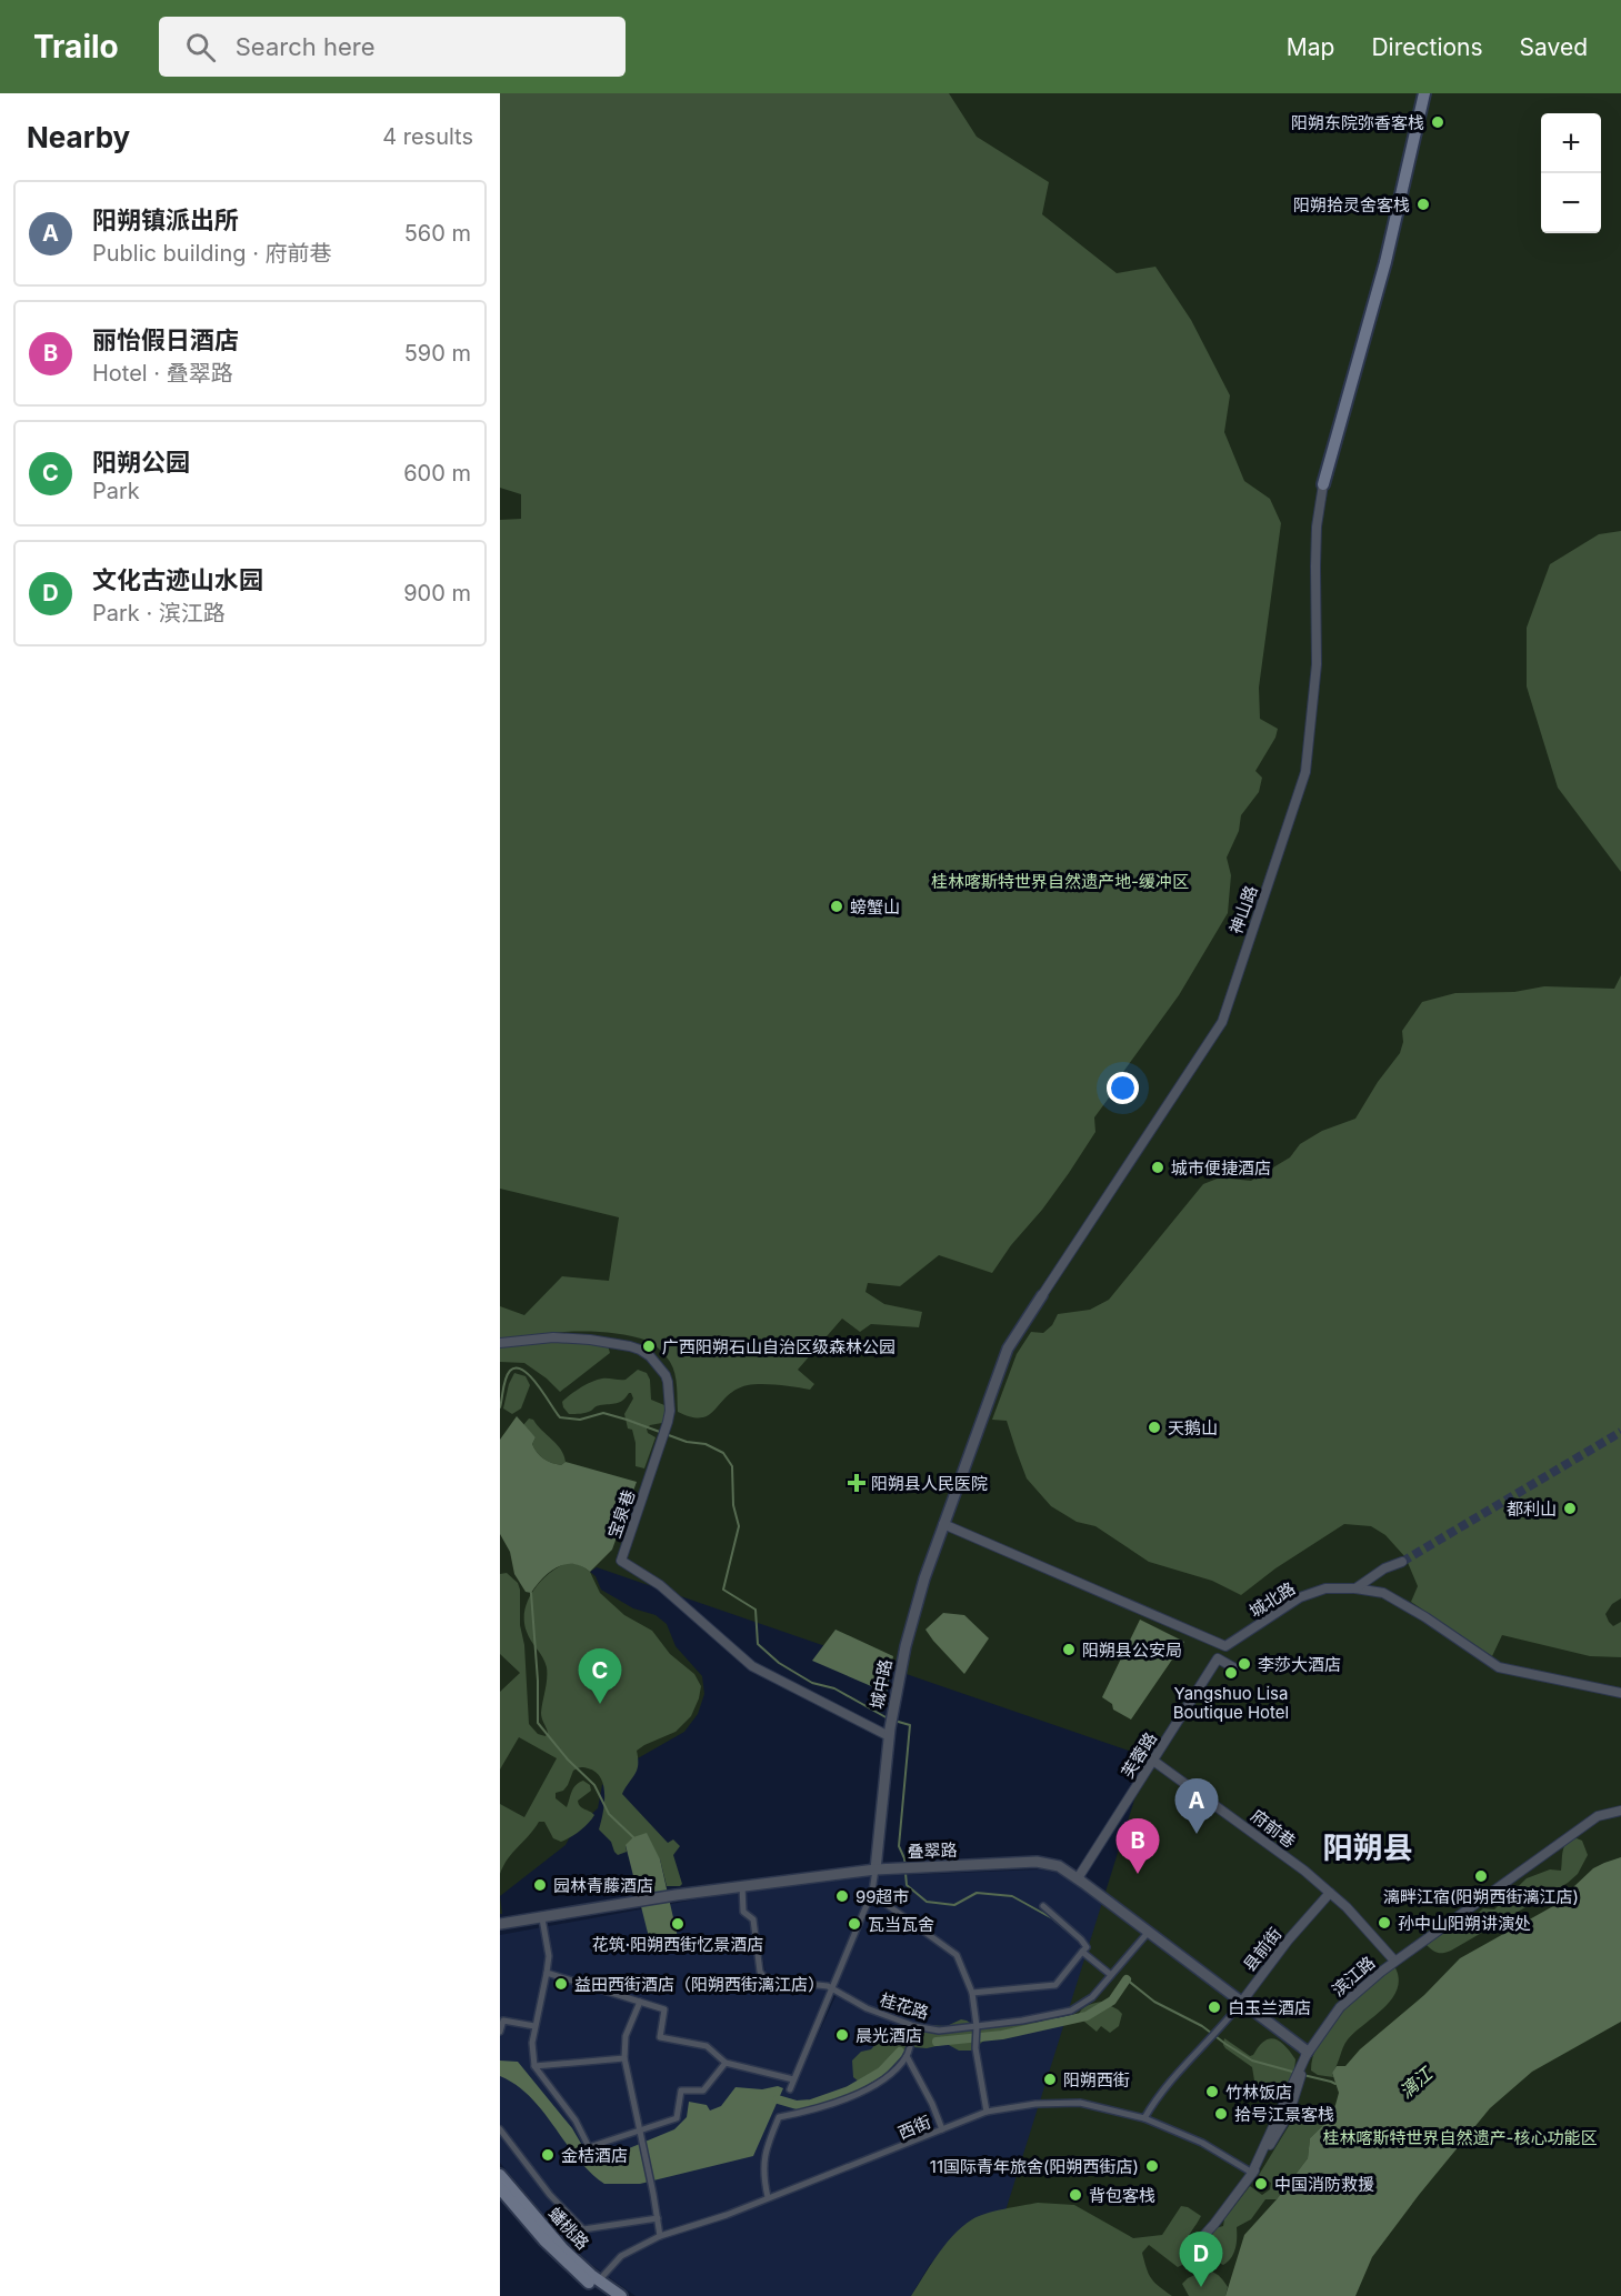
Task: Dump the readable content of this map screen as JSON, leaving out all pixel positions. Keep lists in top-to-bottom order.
{
  "streets": {
    "main road": ["蟠桃路"],
    "street": [
      "神山路",
      "宝泉巷",
      "城北路",
      "城中路",
      "芙蓉路",
      "府前巷",
      "叠翠路",
      "县前街",
      "滨江路",
      "桂花路",
      "西街"
    ]
  },
  "crossings": [
    ["神山路", "城中路"],
    ["宝泉巷", "城中路"],
    ["城北路", "芙蓉路"],
    ["城中路", "叠翠路"],
    ["城中路", "桂花路"],
    ["芙蓉路", "府前巷"],
    ["芙蓉路", "叠翠路"],
    ["府前巷", "县前街"],
    ["府前巷", "滨江路"],
    ["叠翠路", "县前街"],
    ["叠翠路", "滨江路"],
    ["叠翠路", "桂花路"],
    ["县前街", "西街"],
    ["滨江路", "西街"],
    ["西街", "蟠桃路"]
  ],
  "districts": ["阳朔县"],
  "water": ["漓江"],
  "parks": ["桂林喀斯特世界自然遗产地-缓冲区", "桂林喀斯特世界自然遗产-核心功能区"],
  "places": {
    "other": [
      "阳朔东院弥香客栈",
      "阳朔拾灵舍客栈",
      "螃蟹山",
      "城市便捷酒店",
      "广西阳朔石山自治区级森林公园",
      "天鹅山",
      "都利山",
      "阳朔县公安局",
      "李莎大酒店",
      "Yangshuo Lisa Boutique Hotel",
      "漓畔江宿(阳朔西街漓江店)",
      "园林青藤酒店",
      "99超市",
      "孙中山阳朔讲演处",
      "花筑·阳朔西街忆景酒店",
      "瓦当瓦舍",
      "益田西街酒店（阳朔西街漓江店）",
      "白玉兰酒店",
      "晨光酒店",
      "阳朔西街",
      "竹林饭店",
      "拾号江景客栈",
      "金桔酒店",
      "11国际青年旅舍(阳朔西街店)",
      "中国消防救援",
      "背包客栈"
    ],
    "health": ["阳朔县人民医院"]
  },
  "page": {
    "header": "Trailo",
    "search": "Search here",
    "nav": ["Map", "Directions", "Saved"],
    "heading": ["Nearby", "4 results"],
    "map_buttons": ["+", "−"],
    "list": [
      {
        "mark": "A",
        "name": "阳朔镇派出所",
        "note": "Public building · 府前巷",
        "value": "560 m"
      },
      {
        "mark": "B",
        "name": "丽怡假日酒店",
        "note": "Hotel · 叠翠路",
        "value": "590 m"
      },
      {
        "mark": "C",
        "name": "阳朔公园",
        "note": "Park",
        "value": "600 m"
      },
      {
        "mark": "D",
        "name": "文化古迹山水园",
        "note": "Park · 滨江路",
        "value": "900 m"
      }
    ],
    "pins": [
      "C",
      "A",
      "B",
      "D"
    ]
  }
}
